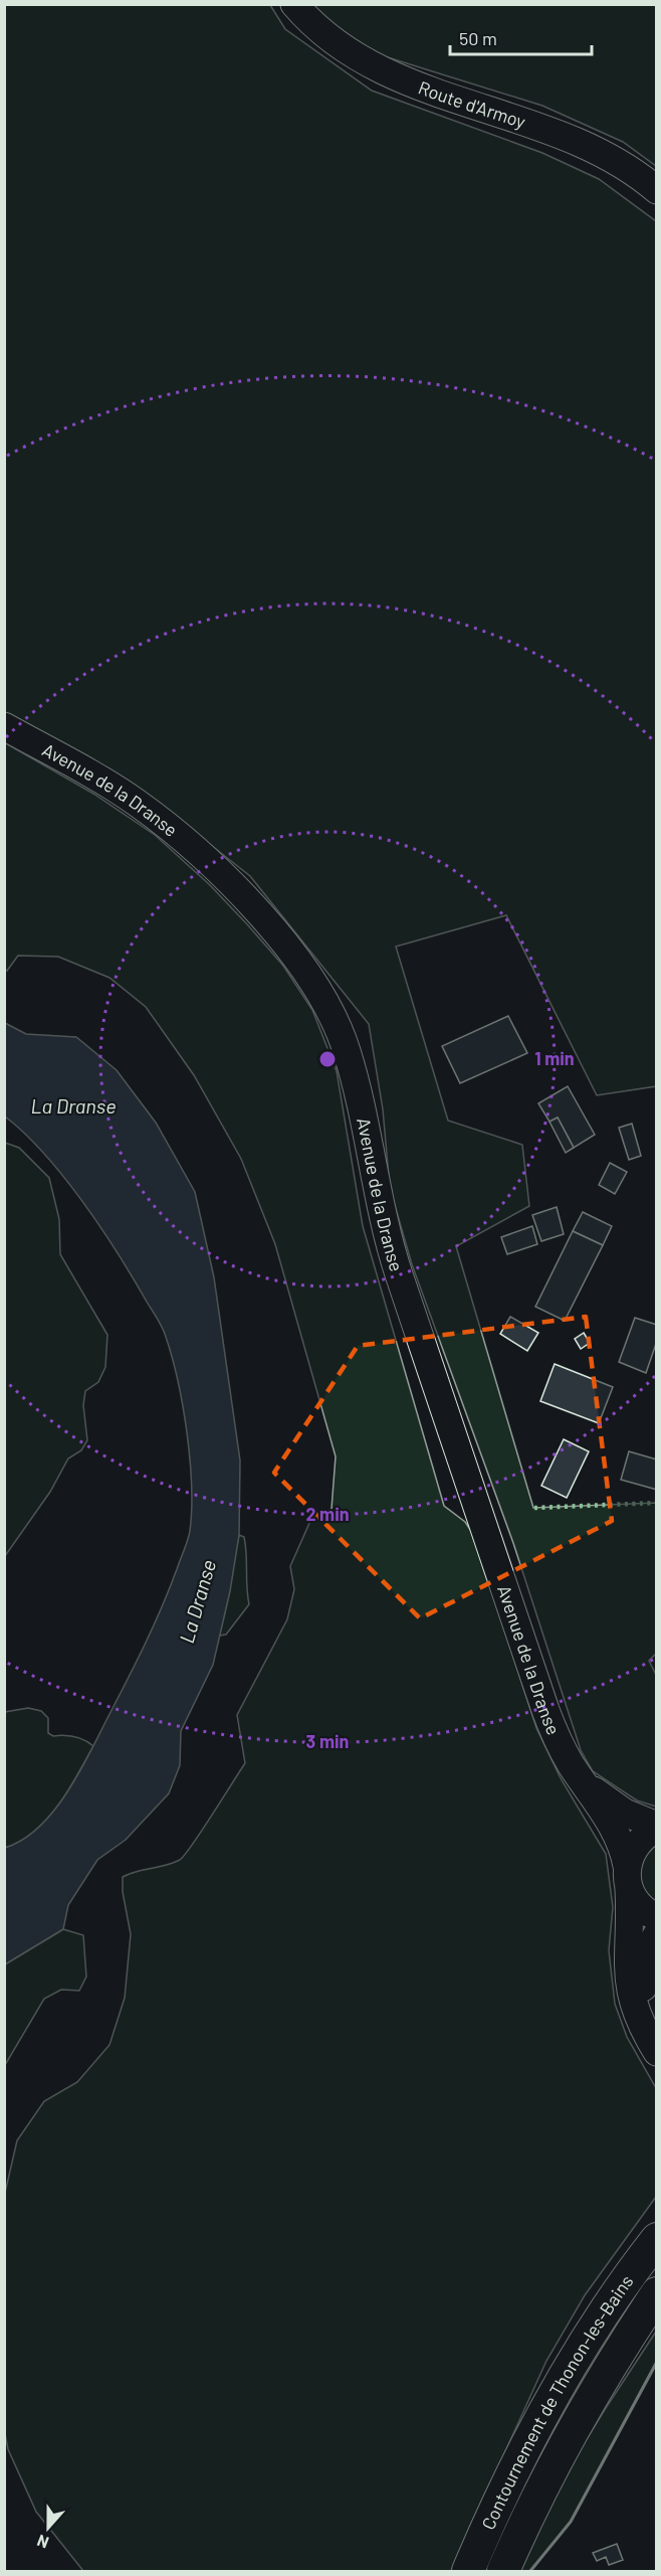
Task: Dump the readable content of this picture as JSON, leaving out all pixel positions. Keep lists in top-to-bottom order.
{
  "streets": {
    "highway": ["Contournement de Thonon-les-Bains"],
    "main road": ["Route d'Armoy", "Avenue de la Dranse"]
  },
  "water": ["La Dranse"],
  "scale_bar": "50 m",
  "north": "bottom",
  "rings": ["1 min", "2 min", "3 min"]
}
